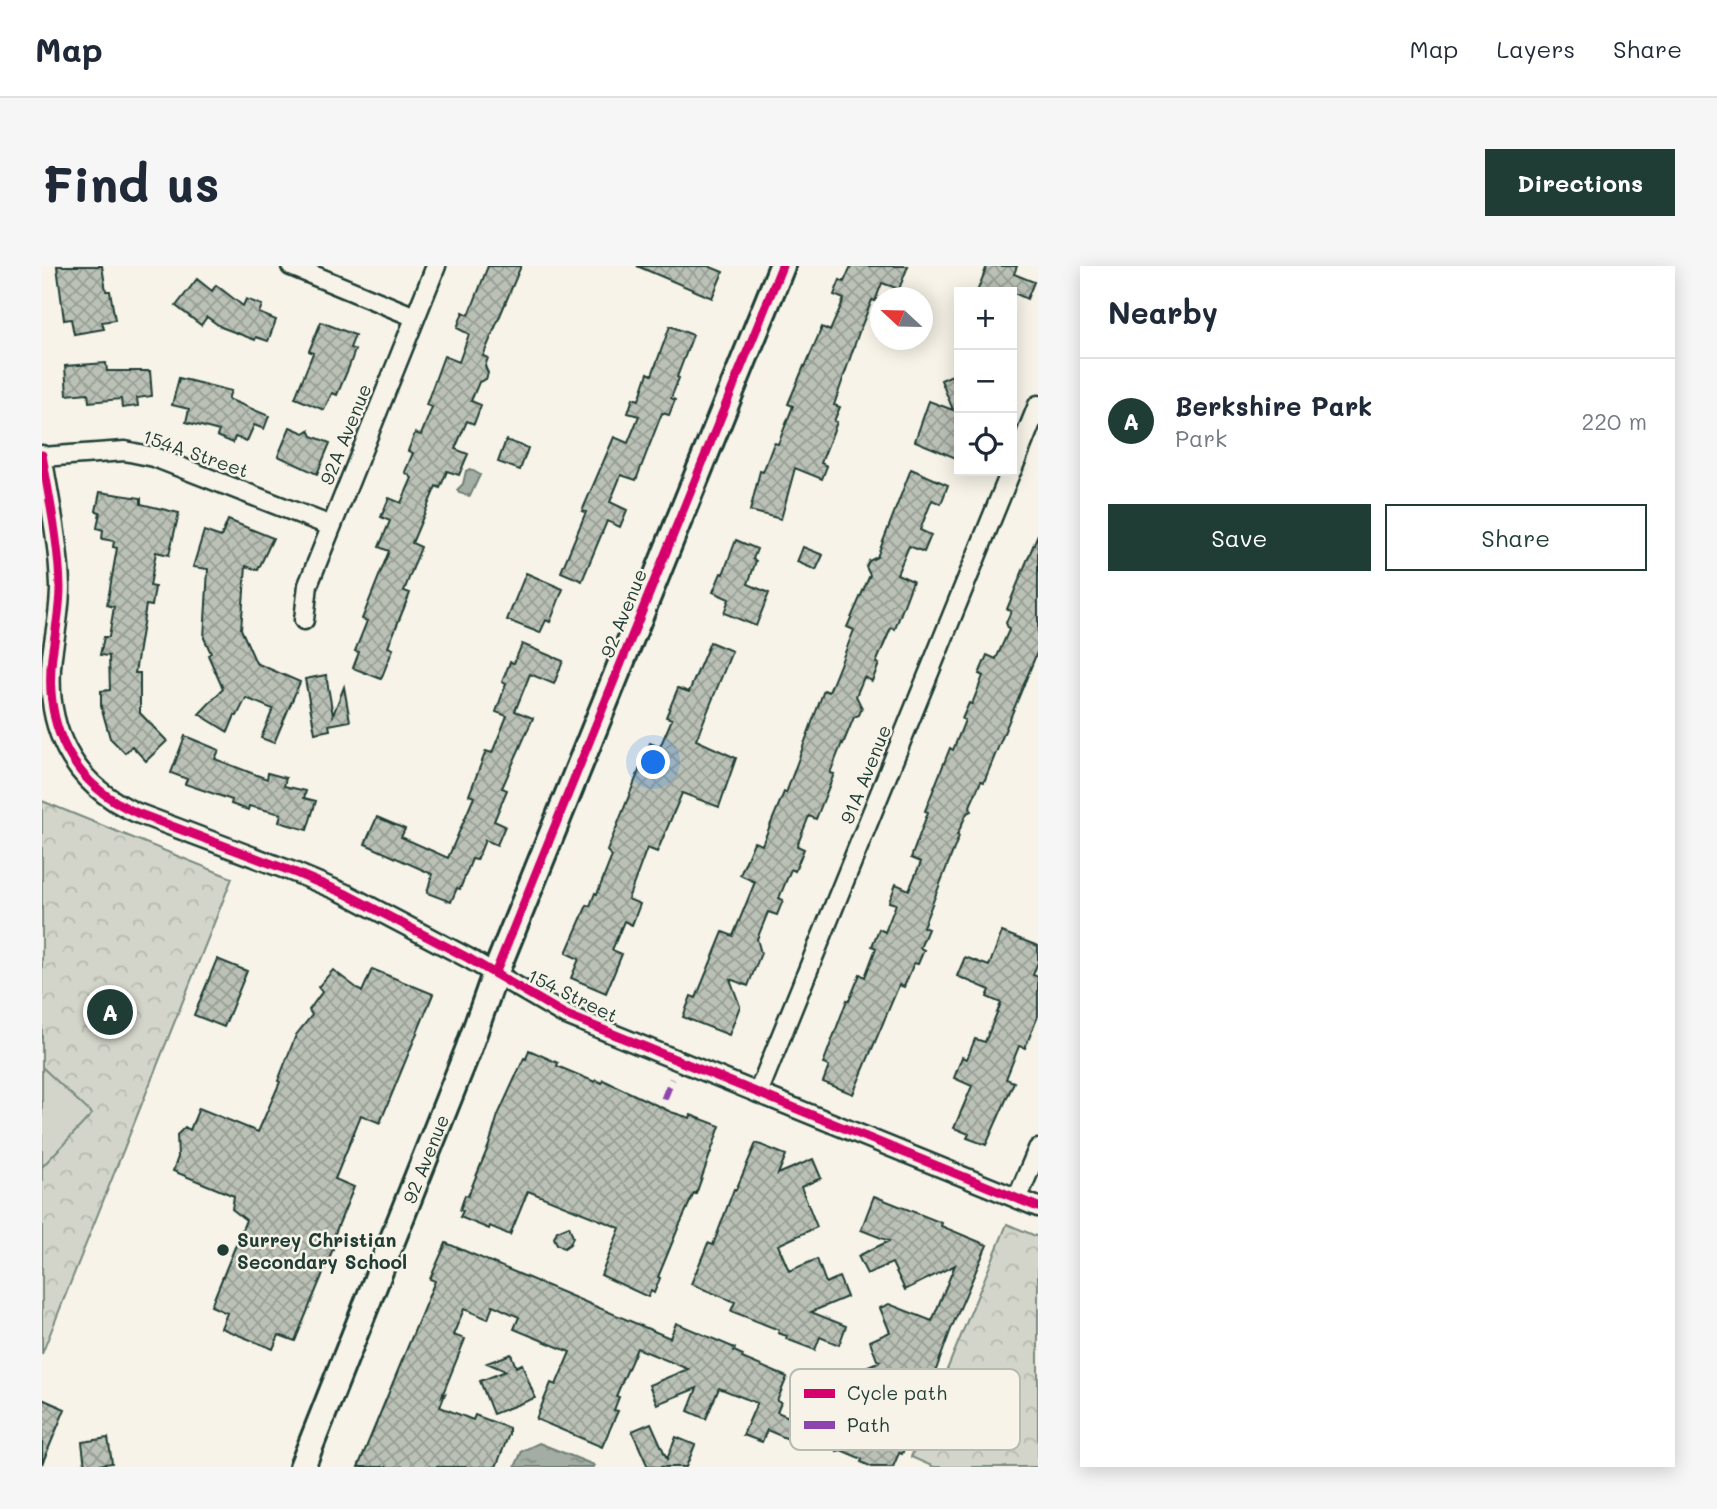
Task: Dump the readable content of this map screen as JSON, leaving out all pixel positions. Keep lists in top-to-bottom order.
{
  "streets": {
    "street": [
      "92A Avenue",
      "154A Street",
      "92 Avenue",
      "91A Avenue",
      "154 Street"
    ]
  },
  "crossings": [
    ["92A Avenue", "154A Street"],
    ["154A Street", "154 Street"],
    ["92 Avenue", "154 Street"],
    ["91A Avenue", "154 Street"]
  ],
  "places": ["Surrey Christian Secondary School"],
  "legend": ["Cycle path", "Path"],
  "north": "left",
  "page": {
    "header": "Map",
    "nav": ["Map", "Layers", "Share"],
    "buttons": [
      "Directions",
      ["Save", "Share"]
    ],
    "title": "Find us",
    "heading": "Nearby",
    "map_buttons": ["+", "−"],
    "list": [
      {
        "mark": "A",
        "name": "Berkshire Park",
        "note": "Park",
        "value": "220 m"
      }
    ],
    "pins": "A"
  }
}
